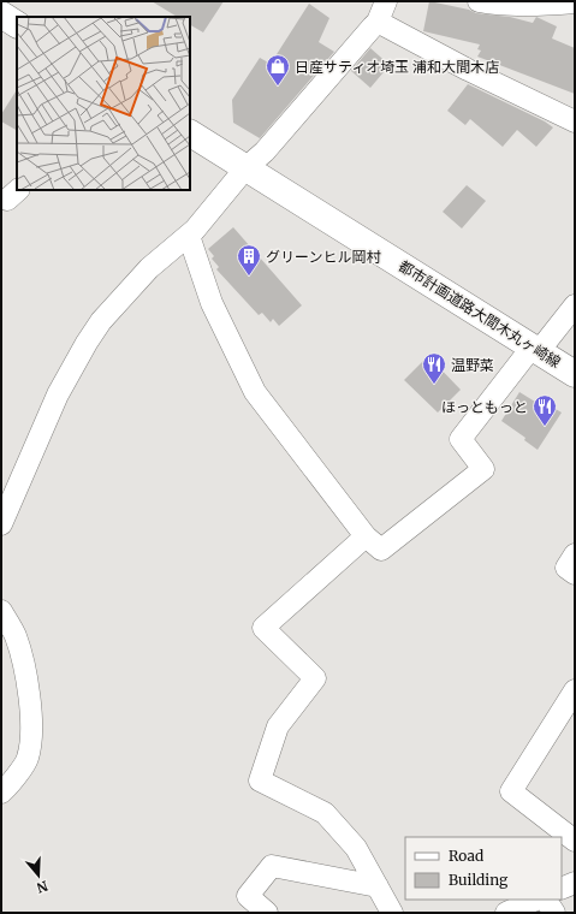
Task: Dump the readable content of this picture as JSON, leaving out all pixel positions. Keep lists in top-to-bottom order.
{
  "streets": {
    "street": ["都市計画道路大間木丸ヶ崎線"]
  },
  "places": {
    "shop": ["日産サティオ埼玉 浦和大間木店"],
    "building": ["グリーンヒル岡村"],
    "restaurant": ["温野菜", "ほっともっと"]
  },
  "legend": ["Road", "Building"],
  "north": "bottom"
}
